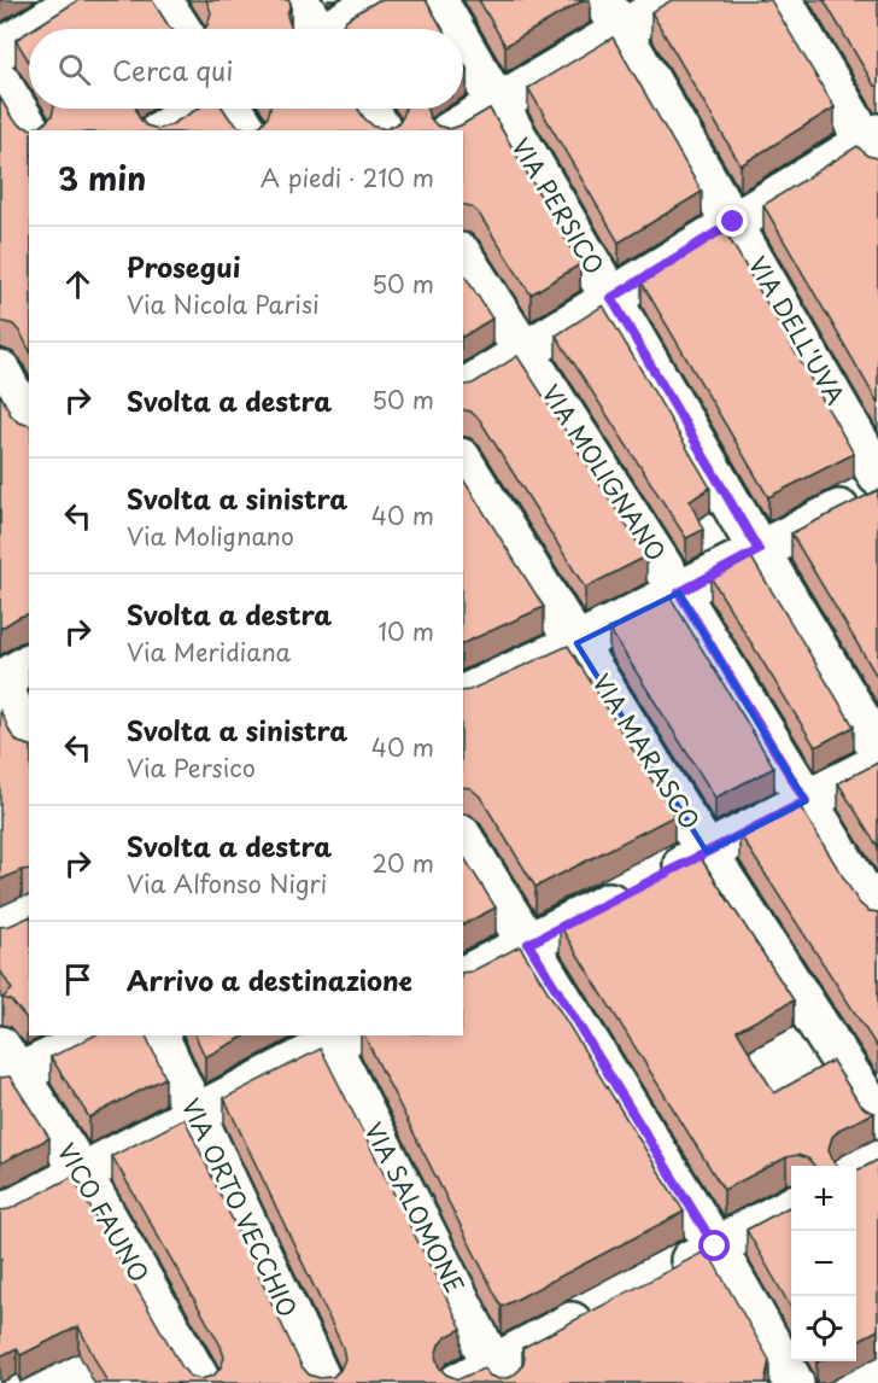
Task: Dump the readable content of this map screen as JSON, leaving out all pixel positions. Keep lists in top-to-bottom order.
{
  "streets": {
    "street": [
      "VIA PERSICO",
      "VIA DELL'UVA",
      "VIA MOLIGNANO",
      "VIA MARASCO",
      "VIA ORTO VECCHIO",
      "VIA SALOMONE",
      "VICO FAUNO"
    ]
  },
  "page": {
    "search": "Cerca qui",
    "heading": ["3 min", "A piedi · 210 m"],
    "list": [
      ["Prosegui", "Via Nicola Parisi", "50 m"],
      ["Svolta a destra", "50 m"],
      ["Svolta a sinistra", "Via Molignano", "40 m"],
      ["Svolta a destra", "Via Meridiana", "10 m"],
      ["Svolta a sinistra", "Via Persico", "40 m"],
      ["Svolta a destra", "Via Alfonso Nigri", "20 m"],
      "Arrivo a destinazione"
    ],
    "map_buttons": ["+", "−"]
  }
}
